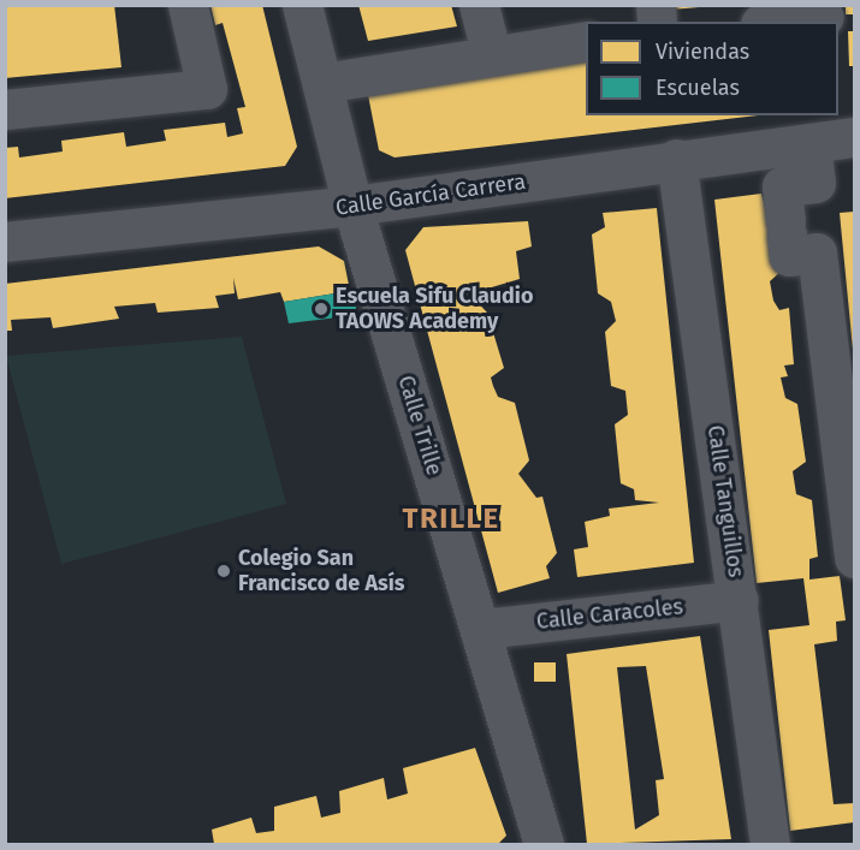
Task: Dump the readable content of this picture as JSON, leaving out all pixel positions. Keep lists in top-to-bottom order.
{
  "streets": {
    "street": [
      "Calle García Carrera",
      "Calle Trille",
      "Calle Tanguillos",
      "Calle Caracoles"
    ]
  },
  "crossings": [
    ["Calle García Carrera", "Calle Trille"],
    ["Calle García Carrera", "Calle Tanguillos"],
    ["Calle Trille", "Calle Caracoles"],
    ["Calle Tanguillos", "Calle Caracoles"]
  ],
  "districts": ["TRILLE"],
  "places": ["Escuela Sifu Claudio TAOWS Academy", "Colegio San Francisco de Asís"],
  "legend": ["Viviendas", "Escuelas"]
}
